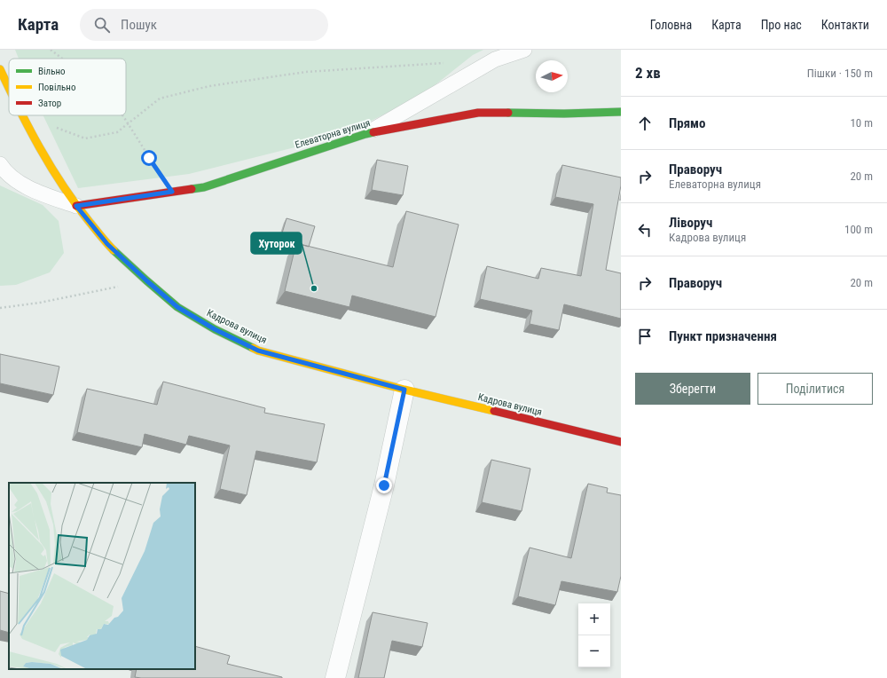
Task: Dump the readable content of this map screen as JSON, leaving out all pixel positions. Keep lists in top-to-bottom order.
{
  "streets": {
    "street": ["Елеваторна вулиця", "Кадрова вулиця"]
  },
  "crossings": [
    ["Елеваторна вулиця", "Кадрова вулиця"]
  ],
  "places": ["Хуторок"],
  "legend": ["Вільно", "Повільно", "Затор"],
  "north": "right",
  "page": {
    "header": "Карта",
    "search": "Пошук",
    "nav": [
      "Головна",
      "Карта",
      "Про нас",
      "Контакти"
    ],
    "heading": ["2 хв", "Пішки · 150 m"],
    "list": [
      ["Прямо", "10 m"],
      ["Праворуч", "Елеваторна вулиця", "20 m"],
      ["Ліворуч", "Кадрова вулиця", "100 m"],
      ["Праворуч", "20 m"],
      "Пункт призначення"
    ],
    "buttons": ["Зберегти", "Поділитися"],
    "map_buttons": ["+", "−"]
  }
}
